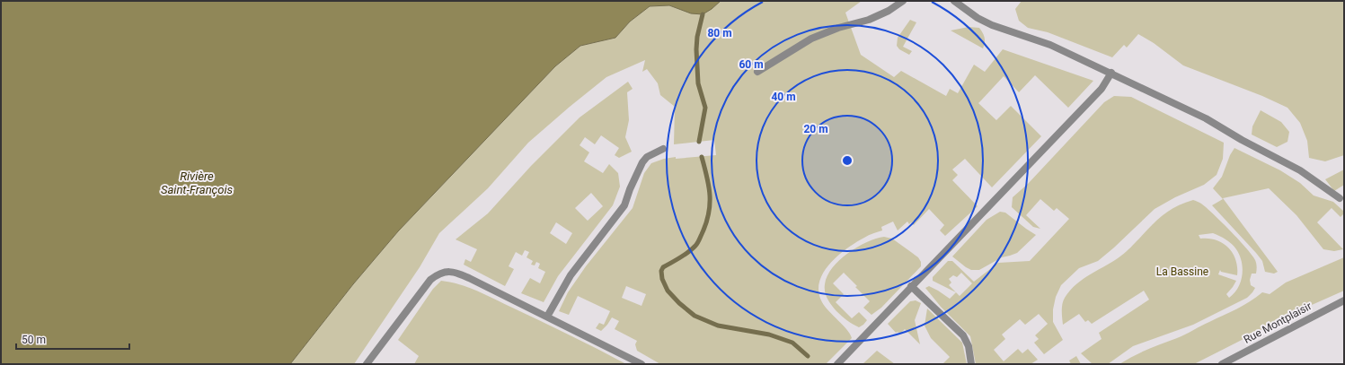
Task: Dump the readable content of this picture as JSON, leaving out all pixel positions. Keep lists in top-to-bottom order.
{
  "streets": {
    "street": ["Rue Montplaisir"]
  },
  "water": ["Rivière Saint-François"],
  "parks": ["La Bassine"],
  "scale_bar": "50 m",
  "rings": [
    "80 m",
    "60 m",
    "40 m",
    "20 m"
  ]
}
